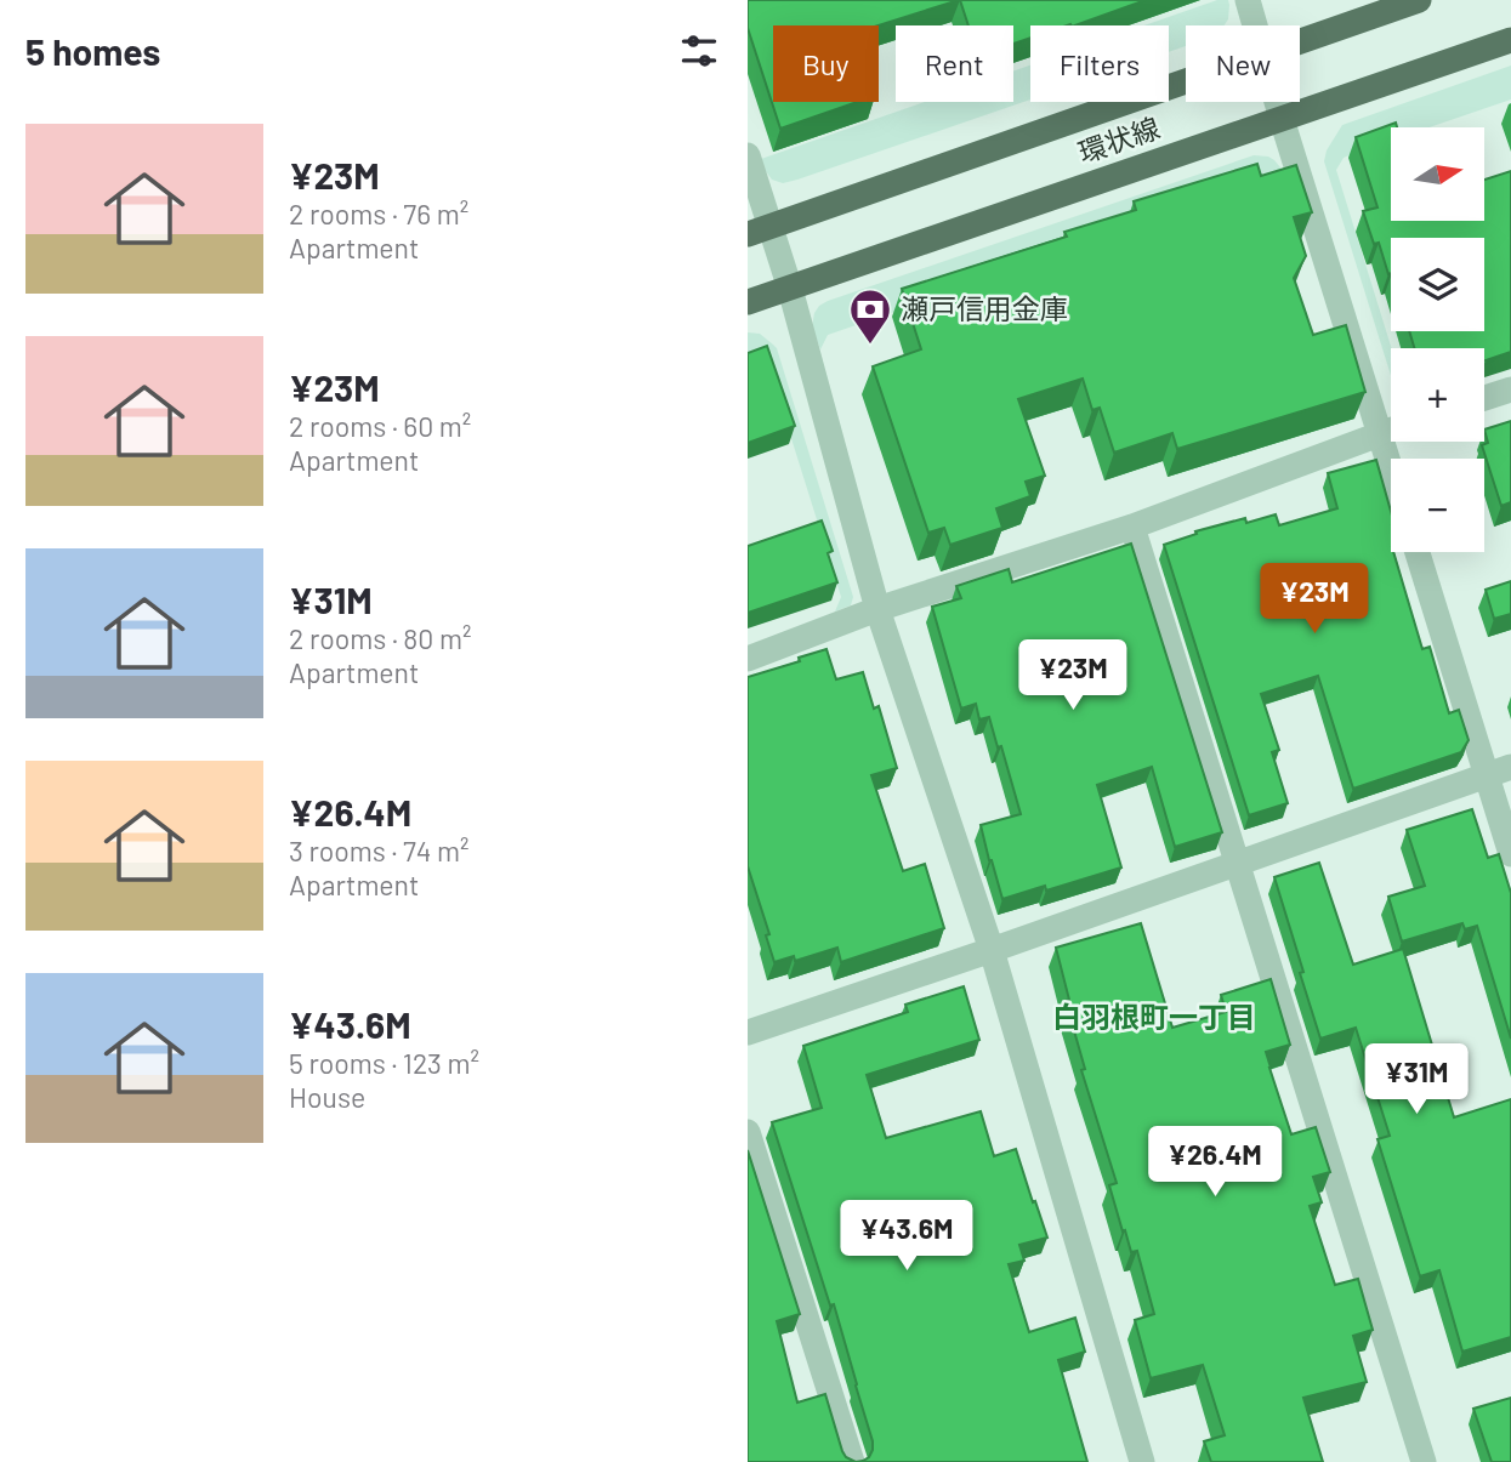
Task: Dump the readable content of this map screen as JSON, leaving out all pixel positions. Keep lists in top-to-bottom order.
{
  "streets": {
    "main road": ["環状線"]
  },
  "districts": ["白羽根町一丁目"],
  "places": {
    "bank": ["瀬戸信用金庫"]
  },
  "north": "right",
  "page": {
    "heading": "5 homes",
    "chip": [
      "Buy",
      "Rent",
      "Filters",
      "New"
    ],
    "list": [
      {
        "name": "¥23M",
        "note": "2 rooms · 76 m² · Apartment"
      },
      {
        "name": "¥23M",
        "note": "2 rooms · 60 m² · Apartment"
      },
      {
        "name": "¥31M",
        "note": "2 rooms · 80 m² · Apartment"
      },
      {
        "name": "¥26.4M",
        "note": "3 rooms · 74 m² · Apartment"
      },
      {
        "name": "¥43.6M",
        "note": "5 rooms · 123 m² · House"
      }
    ],
    "map_buttons": ["+", "−"],
    "price": [
      "¥23M",
      "¥23M",
      "¥31M",
      "¥26.4M",
      "¥43.6M"
    ]
  }
}
